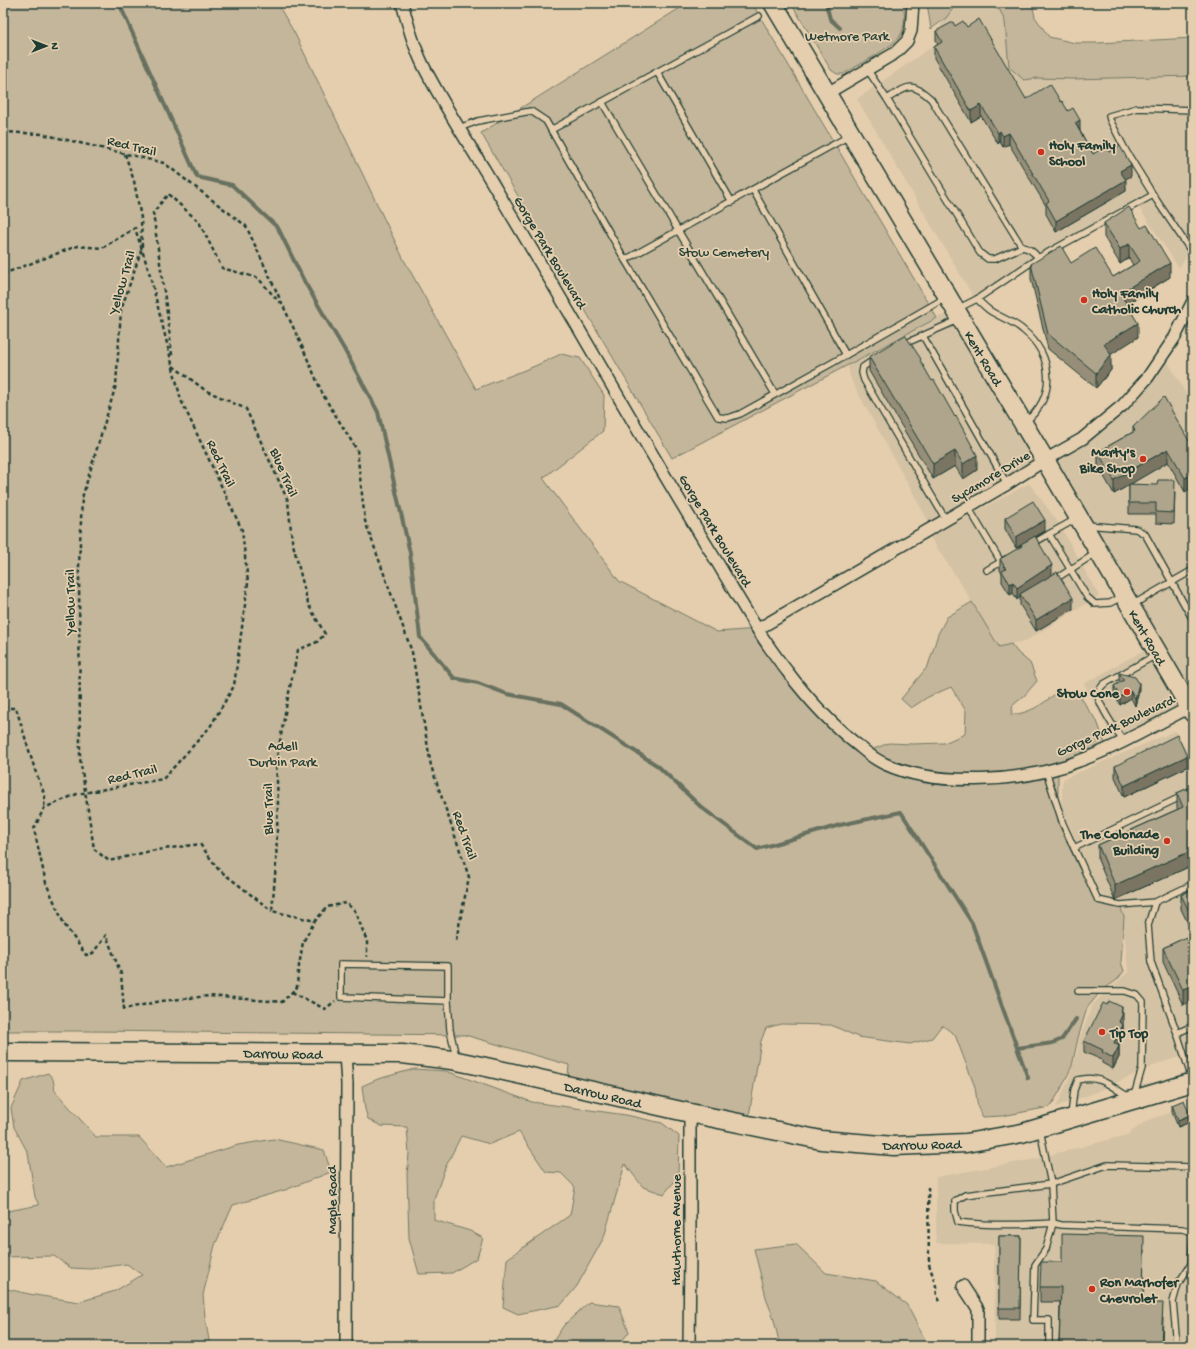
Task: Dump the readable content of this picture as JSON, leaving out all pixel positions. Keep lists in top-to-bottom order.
{
  "streets": {
    "main road": ["Kent Road", "Darrow Road"],
    "street": [
      "Gorge Park Boulevard",
      "Sycamore Drive",
      "Maple Road",
      "Hawthorne Avenue"
    ],
    "path": ["Red Trail", "Yellow Trail", "Blue Trail"]
  },
  "crossings": [
    ["Red Trail", "Yellow Trail"],
    ["Red Trail", "Blue Trail"],
    ["Gorge Park Boulevard", "Kent Road"],
    ["Gorge Park Boulevard", "Sycamore Drive"],
    ["Yellow Trail", "Blue Trail"],
    ["Kent Road", "Sycamore Drive"],
    ["Darrow Road", "Maple Road"],
    ["Darrow Road", "Hawthorne Avenue"]
  ],
  "parks": ["Wetmore Park", "Stow Cemetery", "Adell Durbin Park"],
  "places": [
    "Holy Family School",
    "Holy Family Catholic Church",
    "Marty's Bike Shop",
    "Stow Cone",
    "The Colonade Building",
    "Tip Top",
    "Ron Marhofer Chevrolet"
  ],
  "north": "right"
}
